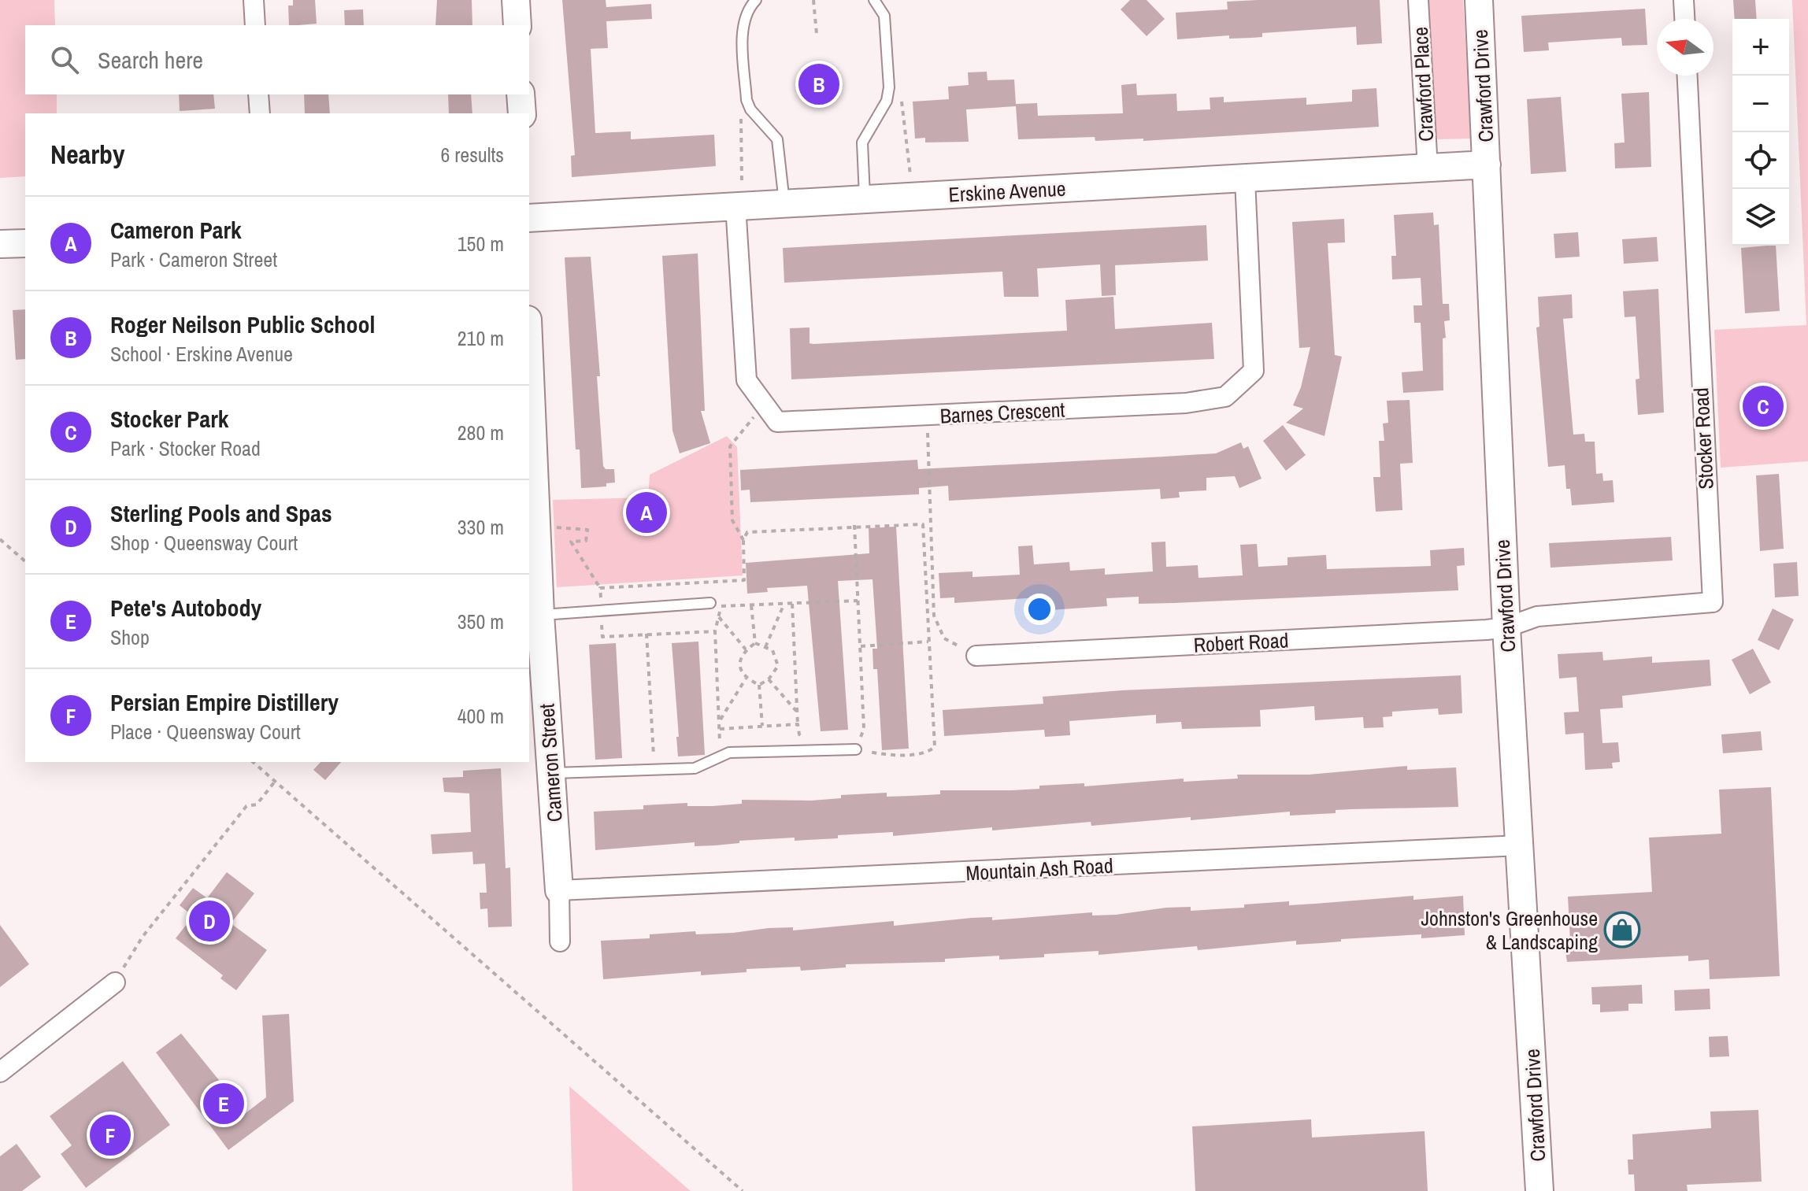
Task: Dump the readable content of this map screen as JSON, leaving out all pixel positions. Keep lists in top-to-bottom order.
{
  "streets": {
    "street": [
      "Crawford Place",
      "Crawford Drive",
      "Erskine Avenue",
      "Barnes Crescent",
      "Stocker Road",
      "Robert Road",
      "Cameron Street",
      "Mountain Ash Road"
    ]
  },
  "crossings": [
    ["Crawford Place", "Erskine Avenue"],
    ["Crawford Drive", "Erskine Avenue"],
    ["Crawford Drive", "Stocker Road"],
    ["Crawford Drive", "Robert Road"],
    ["Crawford Drive", "Mountain Ash Road"],
    ["Erskine Avenue", "Barnes Crescent"],
    ["Stocker Road", "Robert Road"],
    ["Cameron Street", "Mountain Ash Road"]
  ],
  "places": {
    "shop": ["Johnston's Greenhouse & Landscaping"]
  },
  "north": "left",
  "page": {
    "map_buttons": ["+", "−"],
    "search": "Search here",
    "pins": [
      "B",
      "C",
      "A",
      "D",
      "E",
      "F"
    ],
    "heading": ["Nearby", "6 results"],
    "list": [
      {
        "mark": "A",
        "name": "Cameron Park",
        "note": "Park · Cameron Street",
        "value": "150 m"
      },
      {
        "mark": "B",
        "name": "Roger Neilson Public School",
        "note": "School · Erskine Avenue",
        "value": "210 m"
      },
      {
        "mark": "C",
        "name": "Stocker Park",
        "note": "Park · Stocker Road",
        "value": "280 m"
      },
      {
        "mark": "D",
        "name": "Sterling Pools and Spas",
        "note": "Shop · Queensway Court",
        "value": "330 m"
      },
      {
        "mark": "E",
        "name": "Pete's Autobody",
        "note": "Shop",
        "value": "350 m"
      },
      {
        "mark": "F",
        "name": "Persian Empire Distillery",
        "note": "Place · Queensway Court",
        "value": "400 m"
      }
    ]
  }
}
